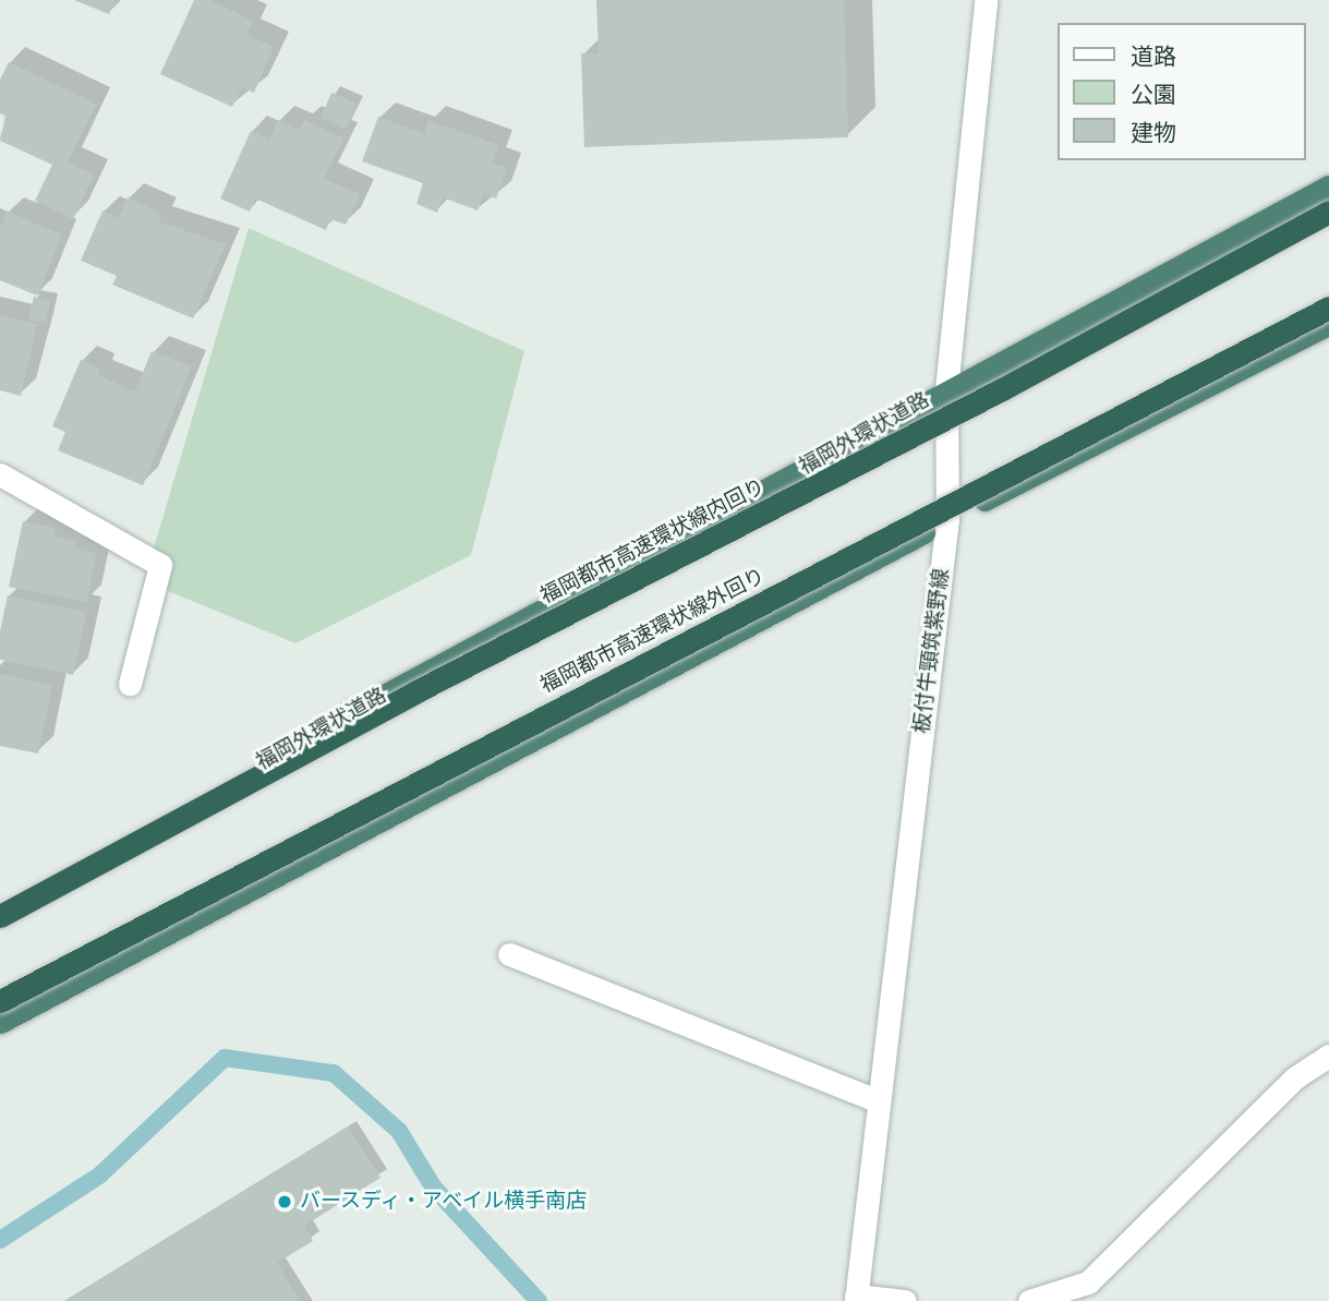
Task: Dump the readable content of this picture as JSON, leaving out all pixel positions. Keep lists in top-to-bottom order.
{
  "streets": {
    "highway": ["福岡外環状道路", "福岡都市高速環状線内回り", "福岡都市高速環状線外回り"],
    "main road": ["板付牛頸筑紫野線"]
  },
  "crossings": [
    ["福岡外環状道路", "板付牛頸筑紫野線"]
  ],
  "places": ["バースディ・アベイル横手南店"],
  "legend": ["道路", "公園", "建物"]
}
